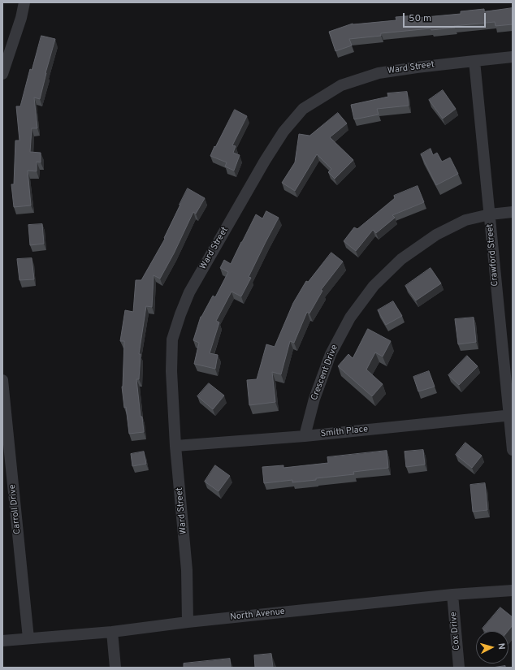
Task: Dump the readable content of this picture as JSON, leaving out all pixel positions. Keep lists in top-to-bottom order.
{
  "streets": {
    "street": [
      "Ward Street",
      "Crawford Street",
      "Crescent Drive",
      "Smith Place",
      "Carroll Drive",
      "North Avenue",
      "Cox Drive"
    ]
  },
  "crossings": [
    ["Ward Street", "Crawford Street"],
    ["Ward Street", "Smith Place"],
    ["Ward Street", "North Avenue"],
    ["Crawford Street", "Crescent Drive"],
    ["Crawford Street", "Smith Place"],
    ["Crescent Drive", "Smith Place"],
    ["Carroll Drive", "North Avenue"],
    ["North Avenue", "Cox Drive"]
  ],
  "scale_bar": "50 m",
  "north": "right"
}
